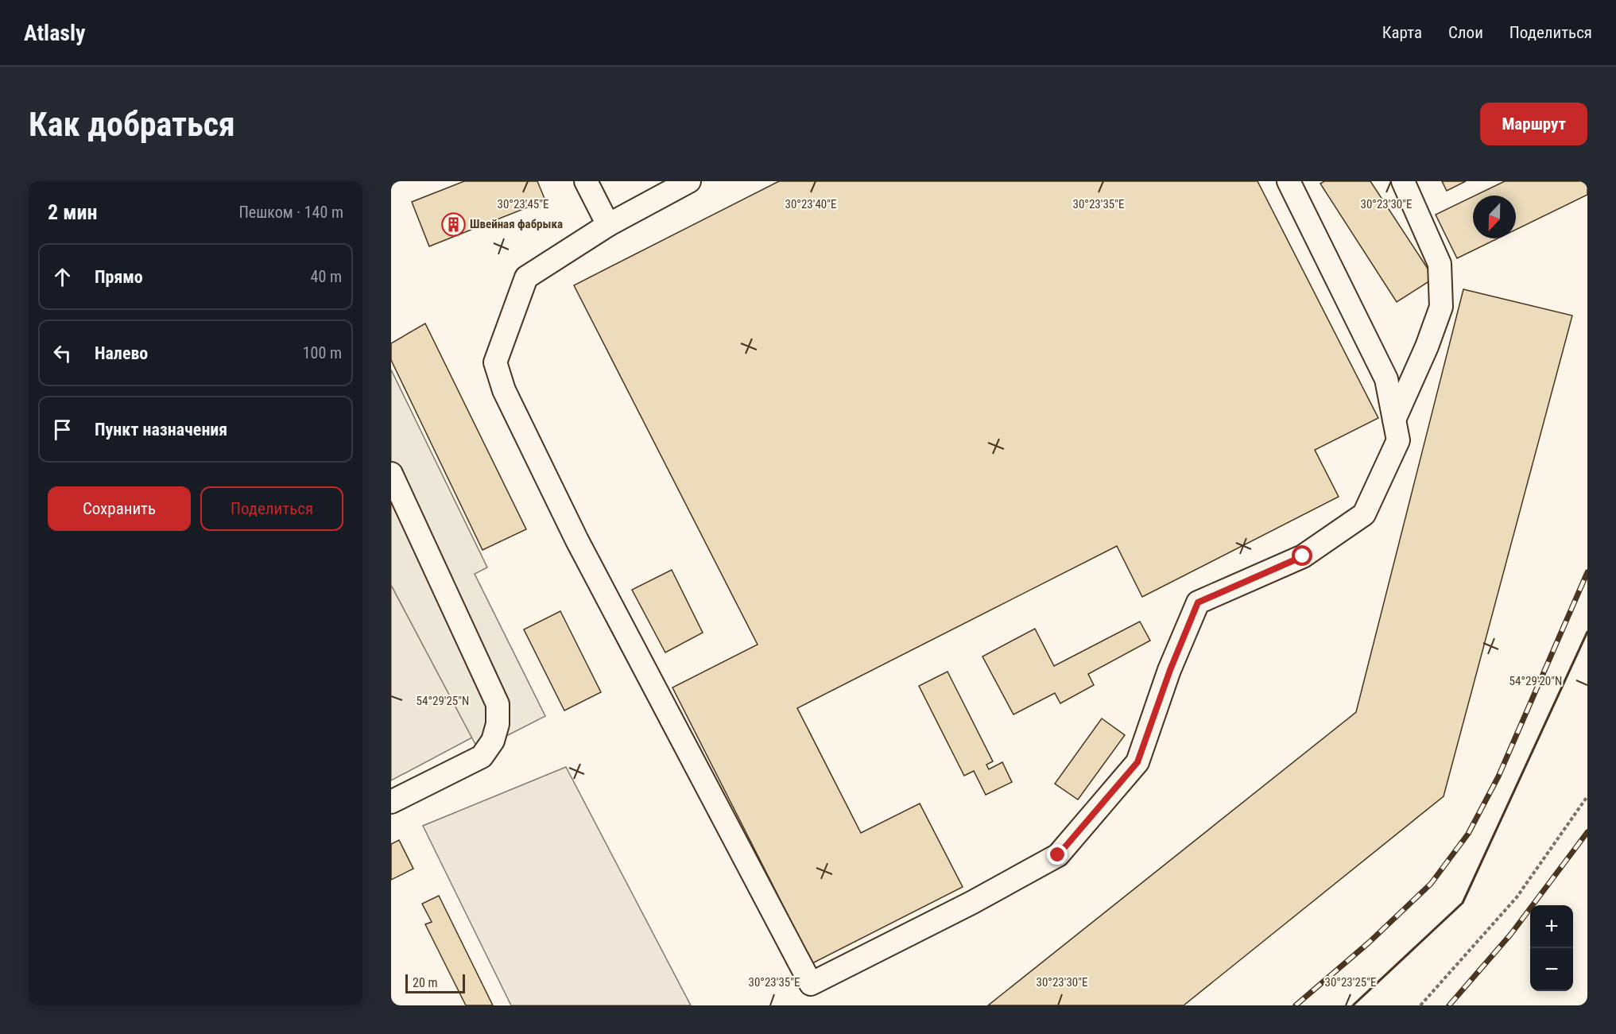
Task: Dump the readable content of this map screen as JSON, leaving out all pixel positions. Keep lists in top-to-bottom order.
{
  "places": {
    "building": ["Швейная фабрыка"]
  },
  "scale_bar": "20 m",
  "north": "bottom",
  "page": {
    "header": "Atlasly",
    "nav": ["Карта", "Слои", "Поделиться"],
    "buttons": [
      "Маршрут",
      ["Сохранить", "Поделиться"]
    ],
    "title": "Как добраться",
    "heading": ["2 мин", "Пешком · 140 m"],
    "list": [
      ["Прямо", "40 m"],
      ["Налево", "100 m"],
      "Пункт назначения"
    ],
    "map_buttons": ["+", "−"],
    "scale": "20 m"
  },
  "coordinates": [
    "30°23'45\"E",
    "30°23'40\"E",
    "30°23'35\"E",
    "30°23'30\"E",
    "54°29'20\"N",
    "54°29'25\"N",
    "30°23'25\"E"
  ]
}
